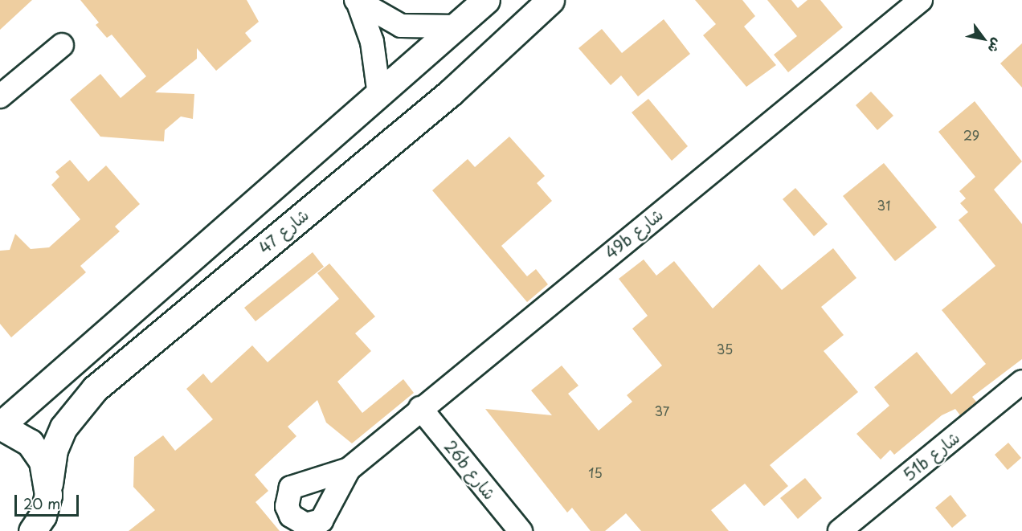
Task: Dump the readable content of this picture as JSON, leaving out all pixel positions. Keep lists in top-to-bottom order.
{
  "streets": {
    "street": [
      "شارع 47",
      "49b شارع",
      "51b شارع",
      "26b شارع"
    ]
  },
  "crossings": [
    ["49b شارع", "26b شارع"]
  ],
  "house_numbers": [
    "29",
    "31",
    "35",
    "37",
    "15"
  ],
  "scale_bar": "20 m",
  "north": "bottom right"
}
